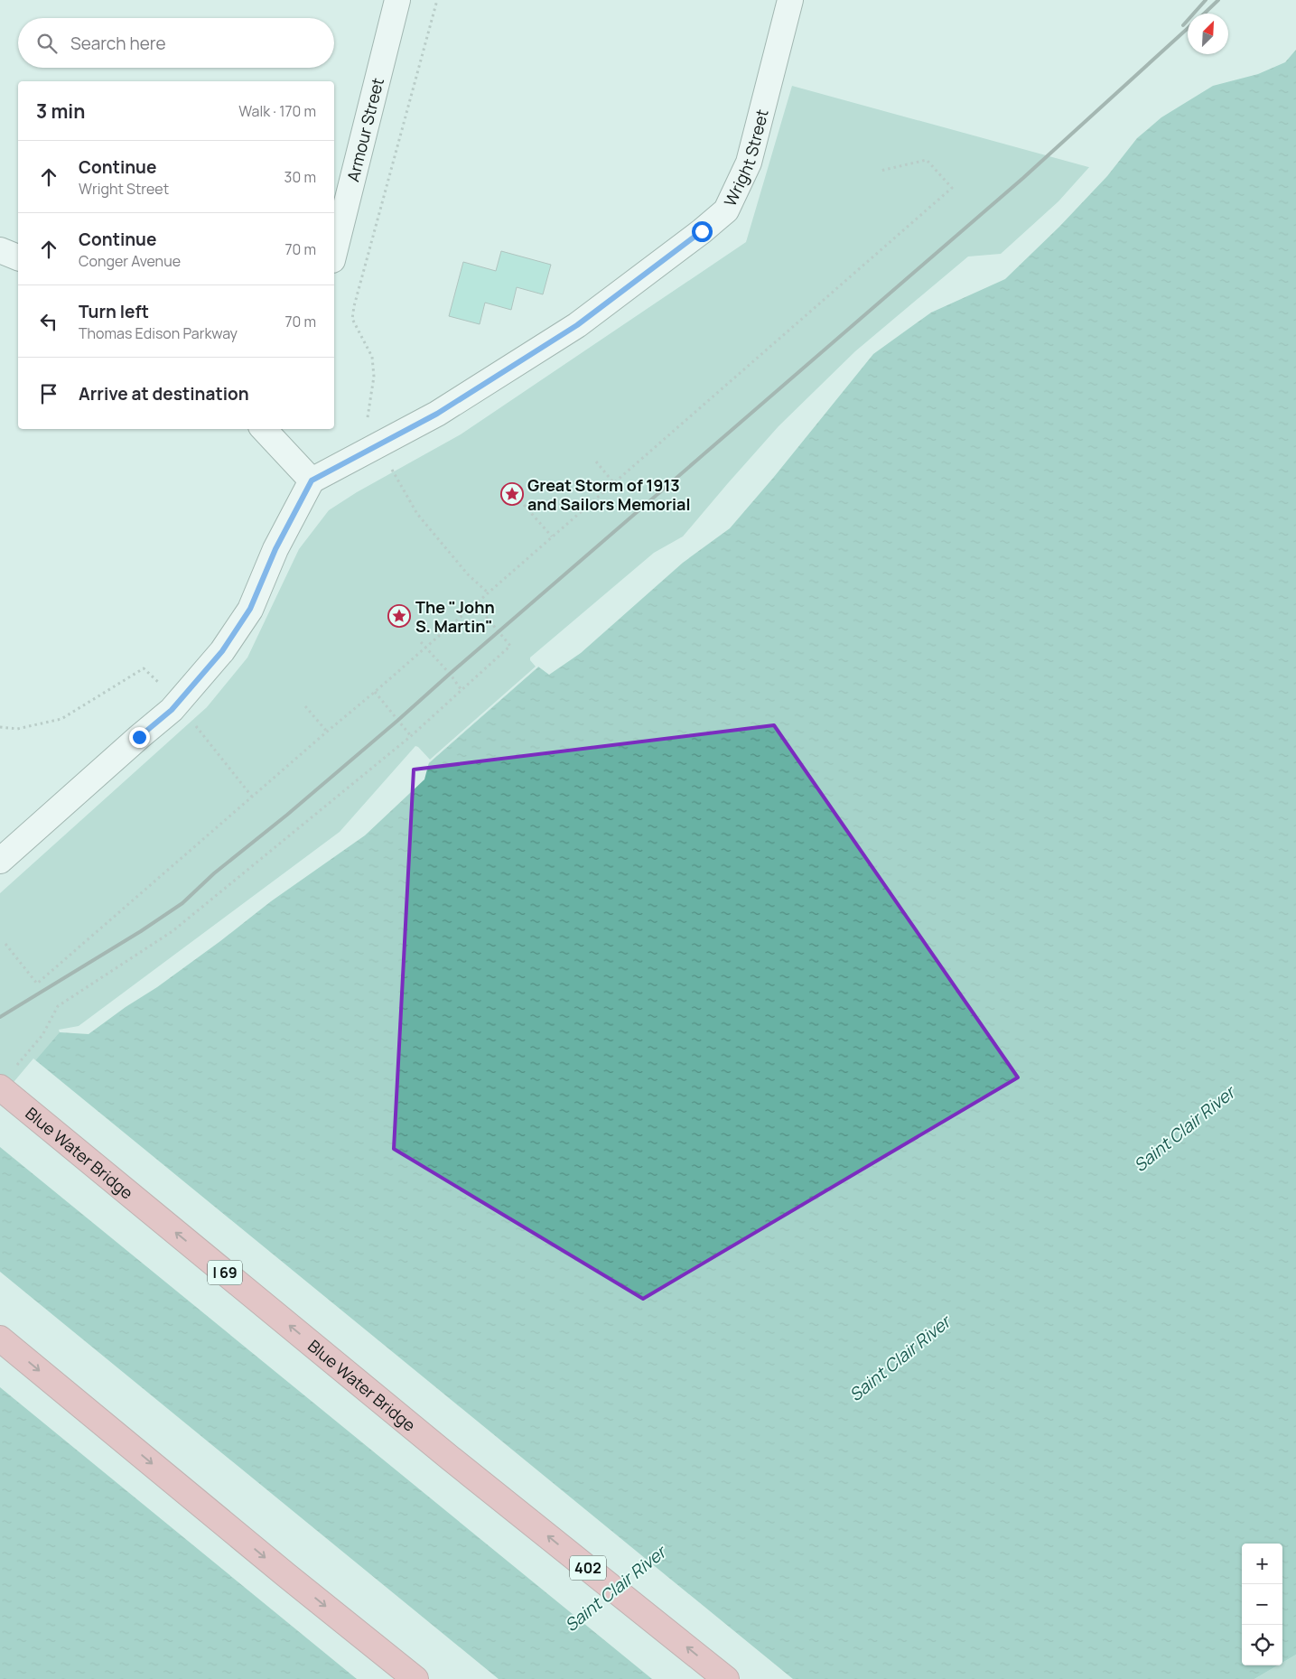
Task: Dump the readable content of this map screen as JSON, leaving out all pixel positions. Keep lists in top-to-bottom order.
{
  "streets": {
    "highway": ["Blue Water Bridge", "I 69", "402"],
    "street": ["Armour Street", "Wright Street"]
  },
  "water": ["Saint Clair River"],
  "places": {
    "place": ["Great Storm of 1913 and Sailors Memorial", "The \"John S. Martin\""]
  },
  "north": "top right",
  "page": {
    "search": "Search here",
    "heading": ["3 min", "Walk · 170 m"],
    "list": [
      ["Continue", "Wright Street", "30 m"],
      ["Continue", "Conger Avenue", "70 m"],
      ["Turn left", "Thomas Edison Parkway", "70 m"],
      "Arrive at destination"
    ],
    "map_buttons": ["+", "−"]
  }
}
